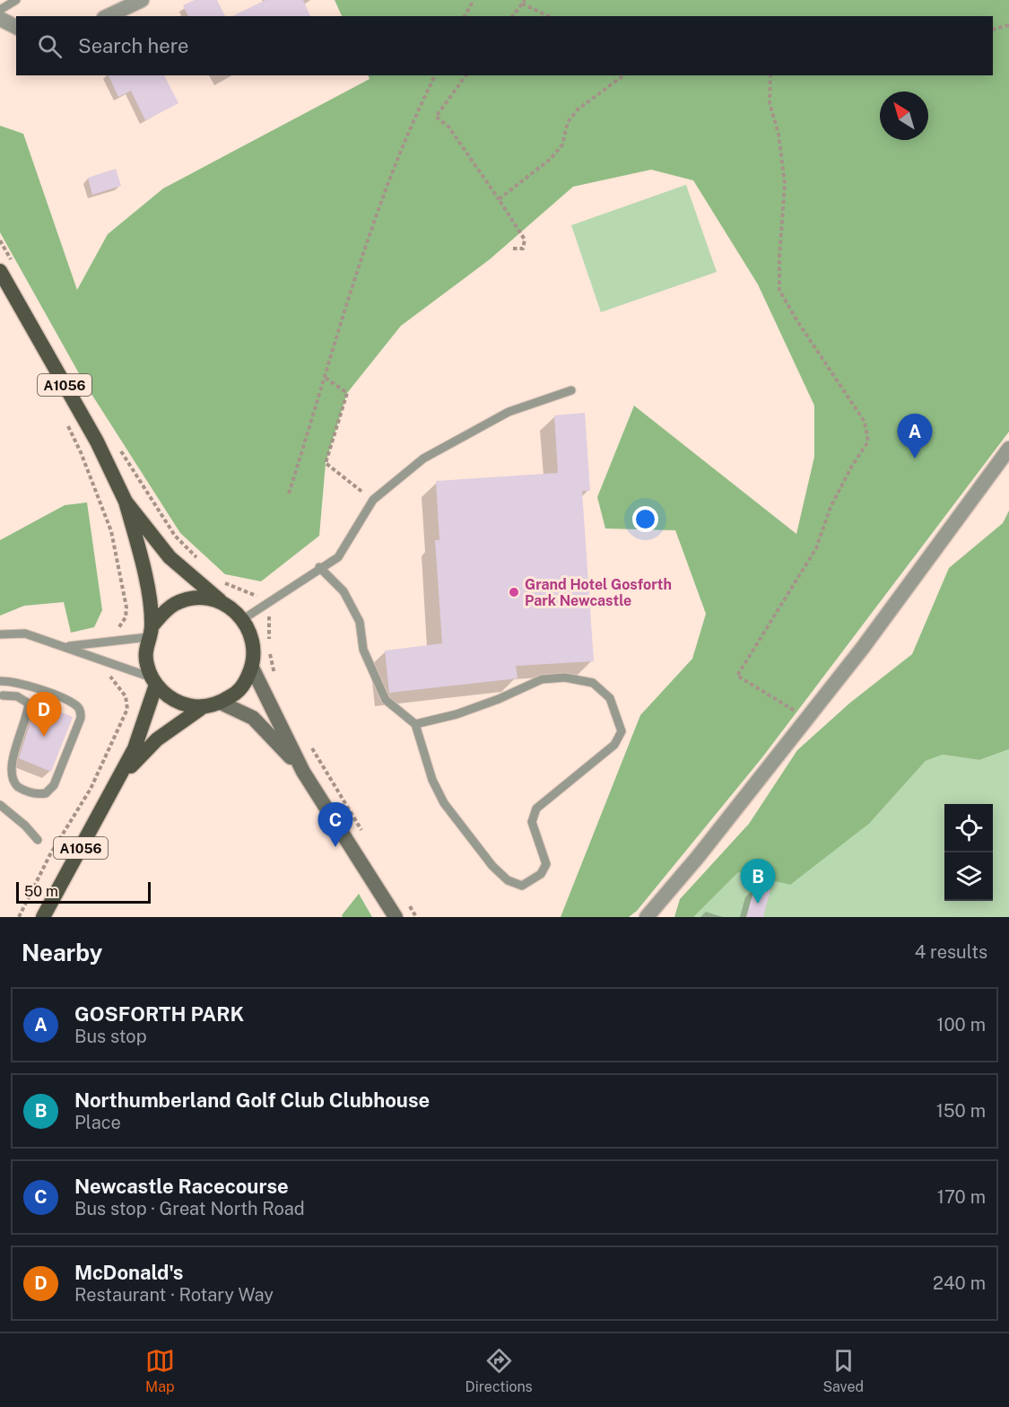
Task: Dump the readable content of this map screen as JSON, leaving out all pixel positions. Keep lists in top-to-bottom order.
{
  "streets": {
    "main road": ["A1056"]
  },
  "places": ["Grand Hotel Gosforth Park Newcastle"],
  "scale_bar": "50 m",
  "north": "top left",
  "page": {
    "search": "Search here",
    "pins": [
      "A",
      "D",
      "C",
      "B"
    ],
    "scale": "50 m",
    "heading": ["Nearby", "4 results"],
    "list": [
      {
        "mark": "A",
        "name": "GOSFORTH PARK",
        "note": "Bus stop",
        "value": "100 m"
      },
      {
        "mark": "B",
        "name": "Northumberland Golf Club Clubhouse",
        "note": "Place",
        "value": "150 m"
      },
      {
        "mark": "C",
        "name": "Newcastle Racecourse",
        "note": "Bus stop · Great North Road",
        "value": "170 m"
      },
      {
        "mark": "D",
        "name": "McDonald's",
        "note": "Restaurant · Rotary Way",
        "value": "240 m"
      }
    ],
    "nav": ["Map", "Directions", "Saved"]
  }
}
